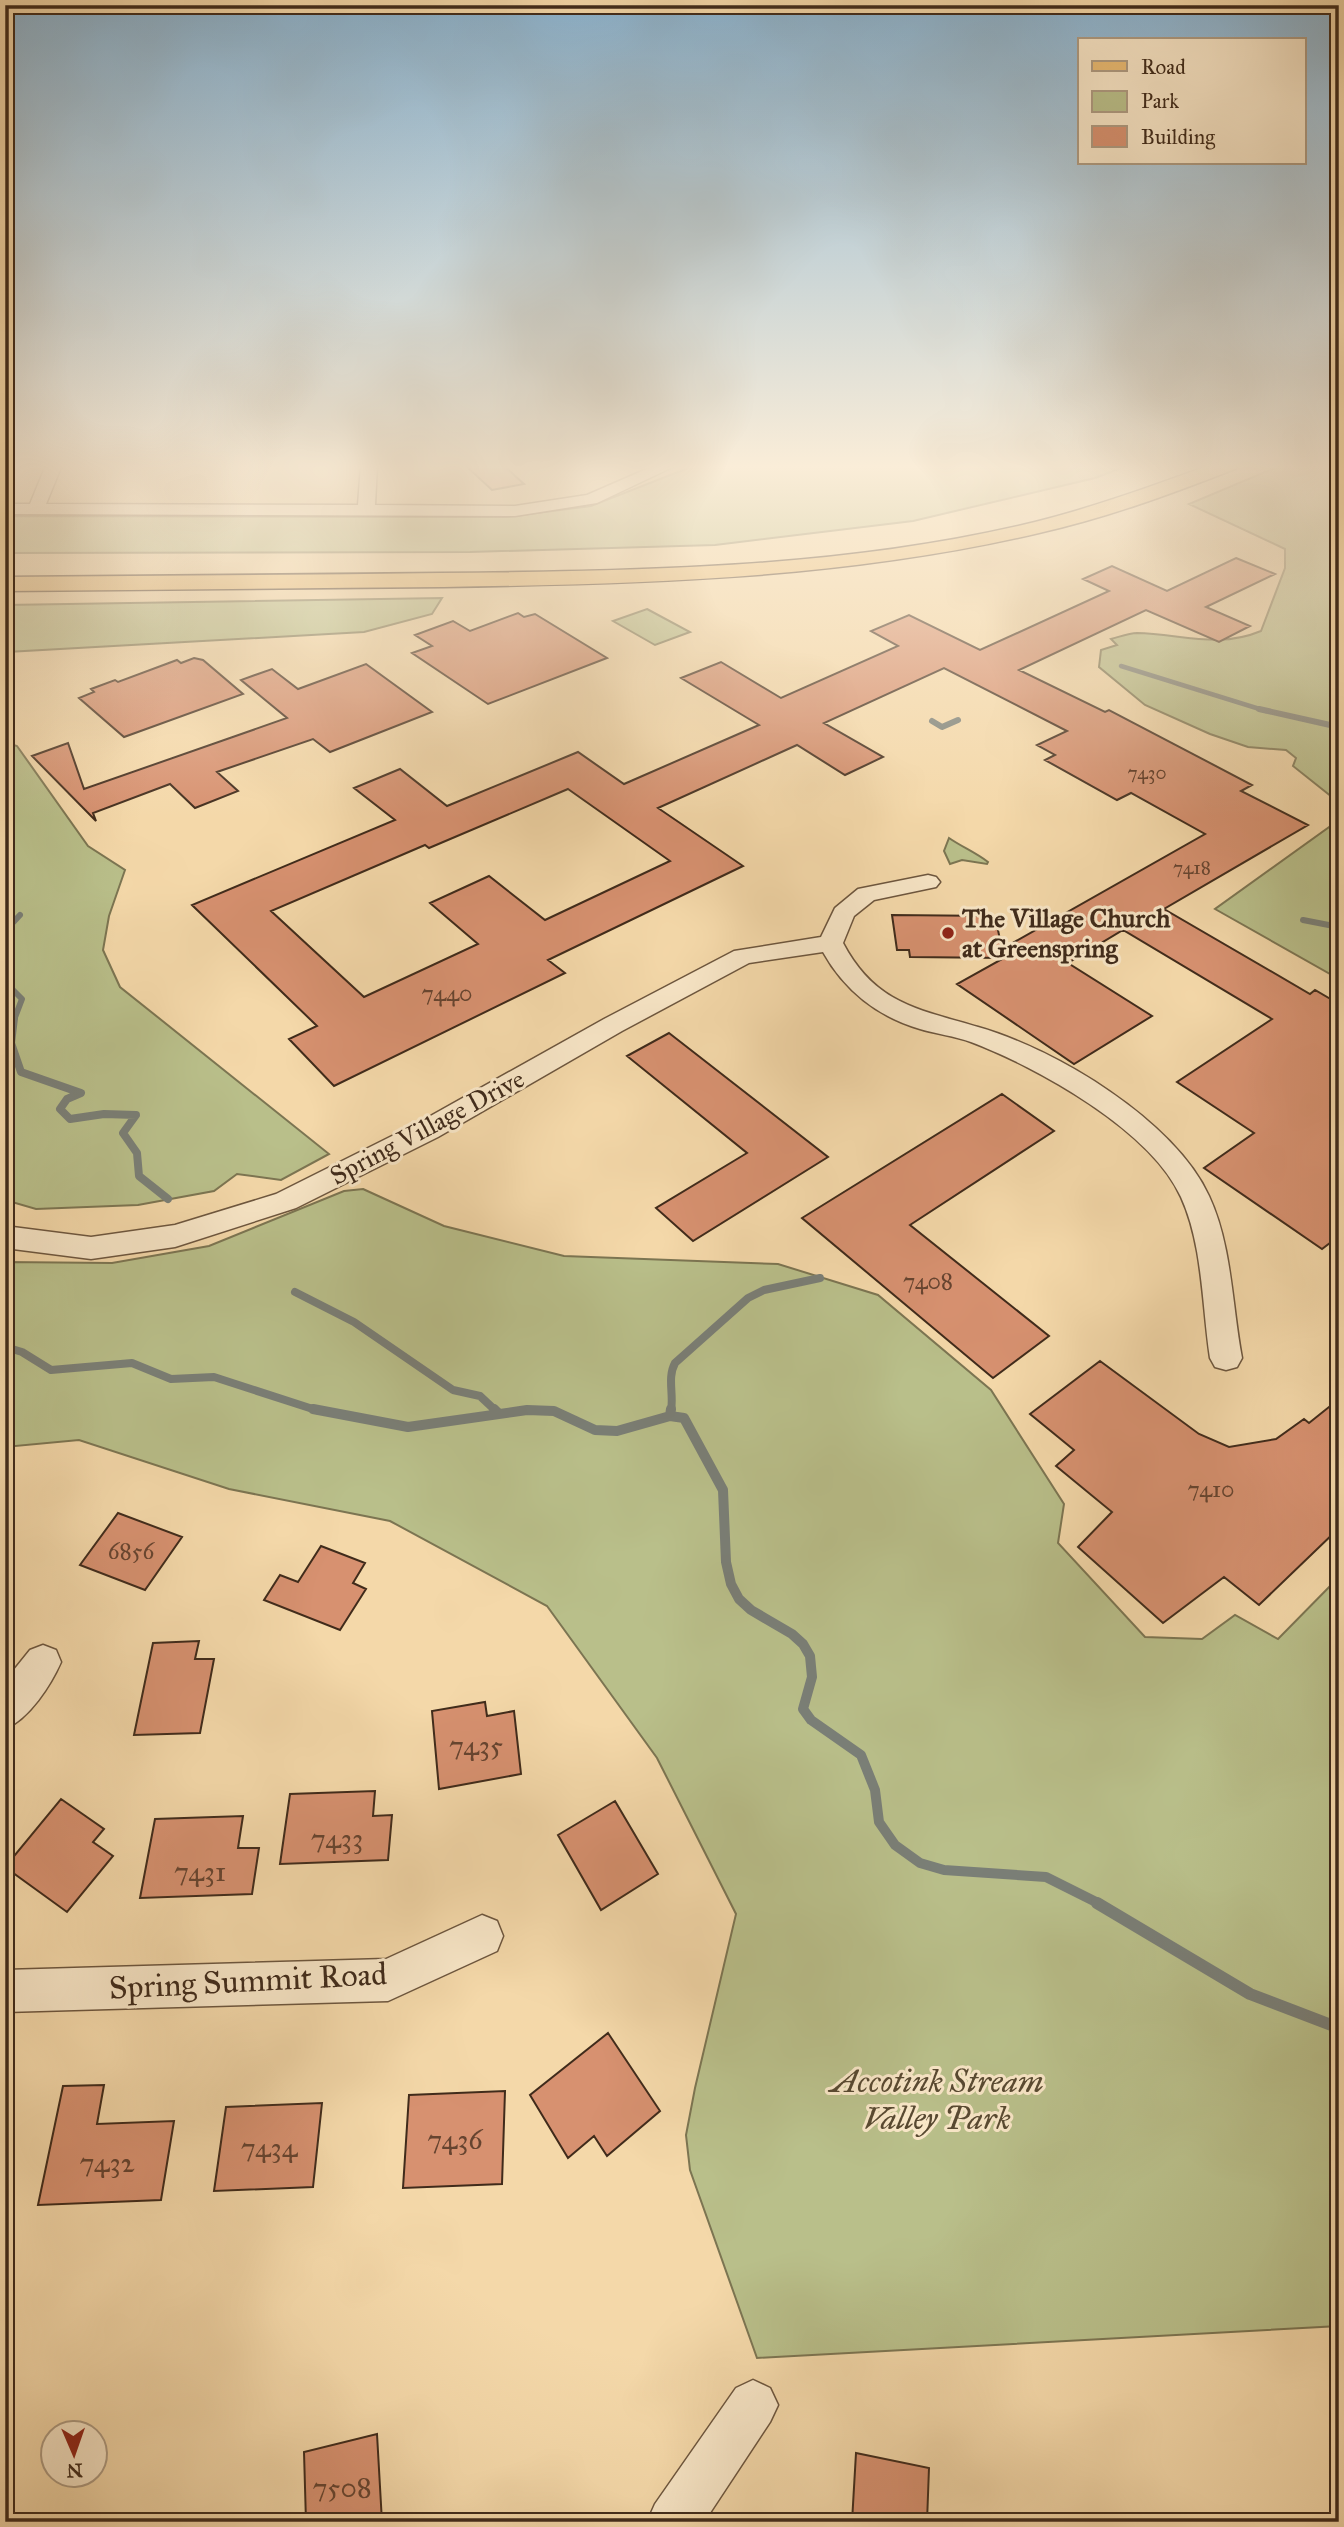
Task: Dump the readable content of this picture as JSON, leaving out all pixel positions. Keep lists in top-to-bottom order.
{
  "streets": {
    "street": ["Spring Village Drive", "Spring Summit Road"]
  },
  "parks": ["Accotink Stream Valley Park"],
  "places": ["The Village Church at Greenspring"],
  "house_numbers": [
    "7430",
    "7418",
    "7440",
    "7408",
    "7410",
    "6856",
    "7435",
    "7433",
    "7431",
    "7436",
    "7434",
    "7432",
    "7508"
  ],
  "legend": ["Road", "Park", "Building"],
  "north": "bottom"
}
